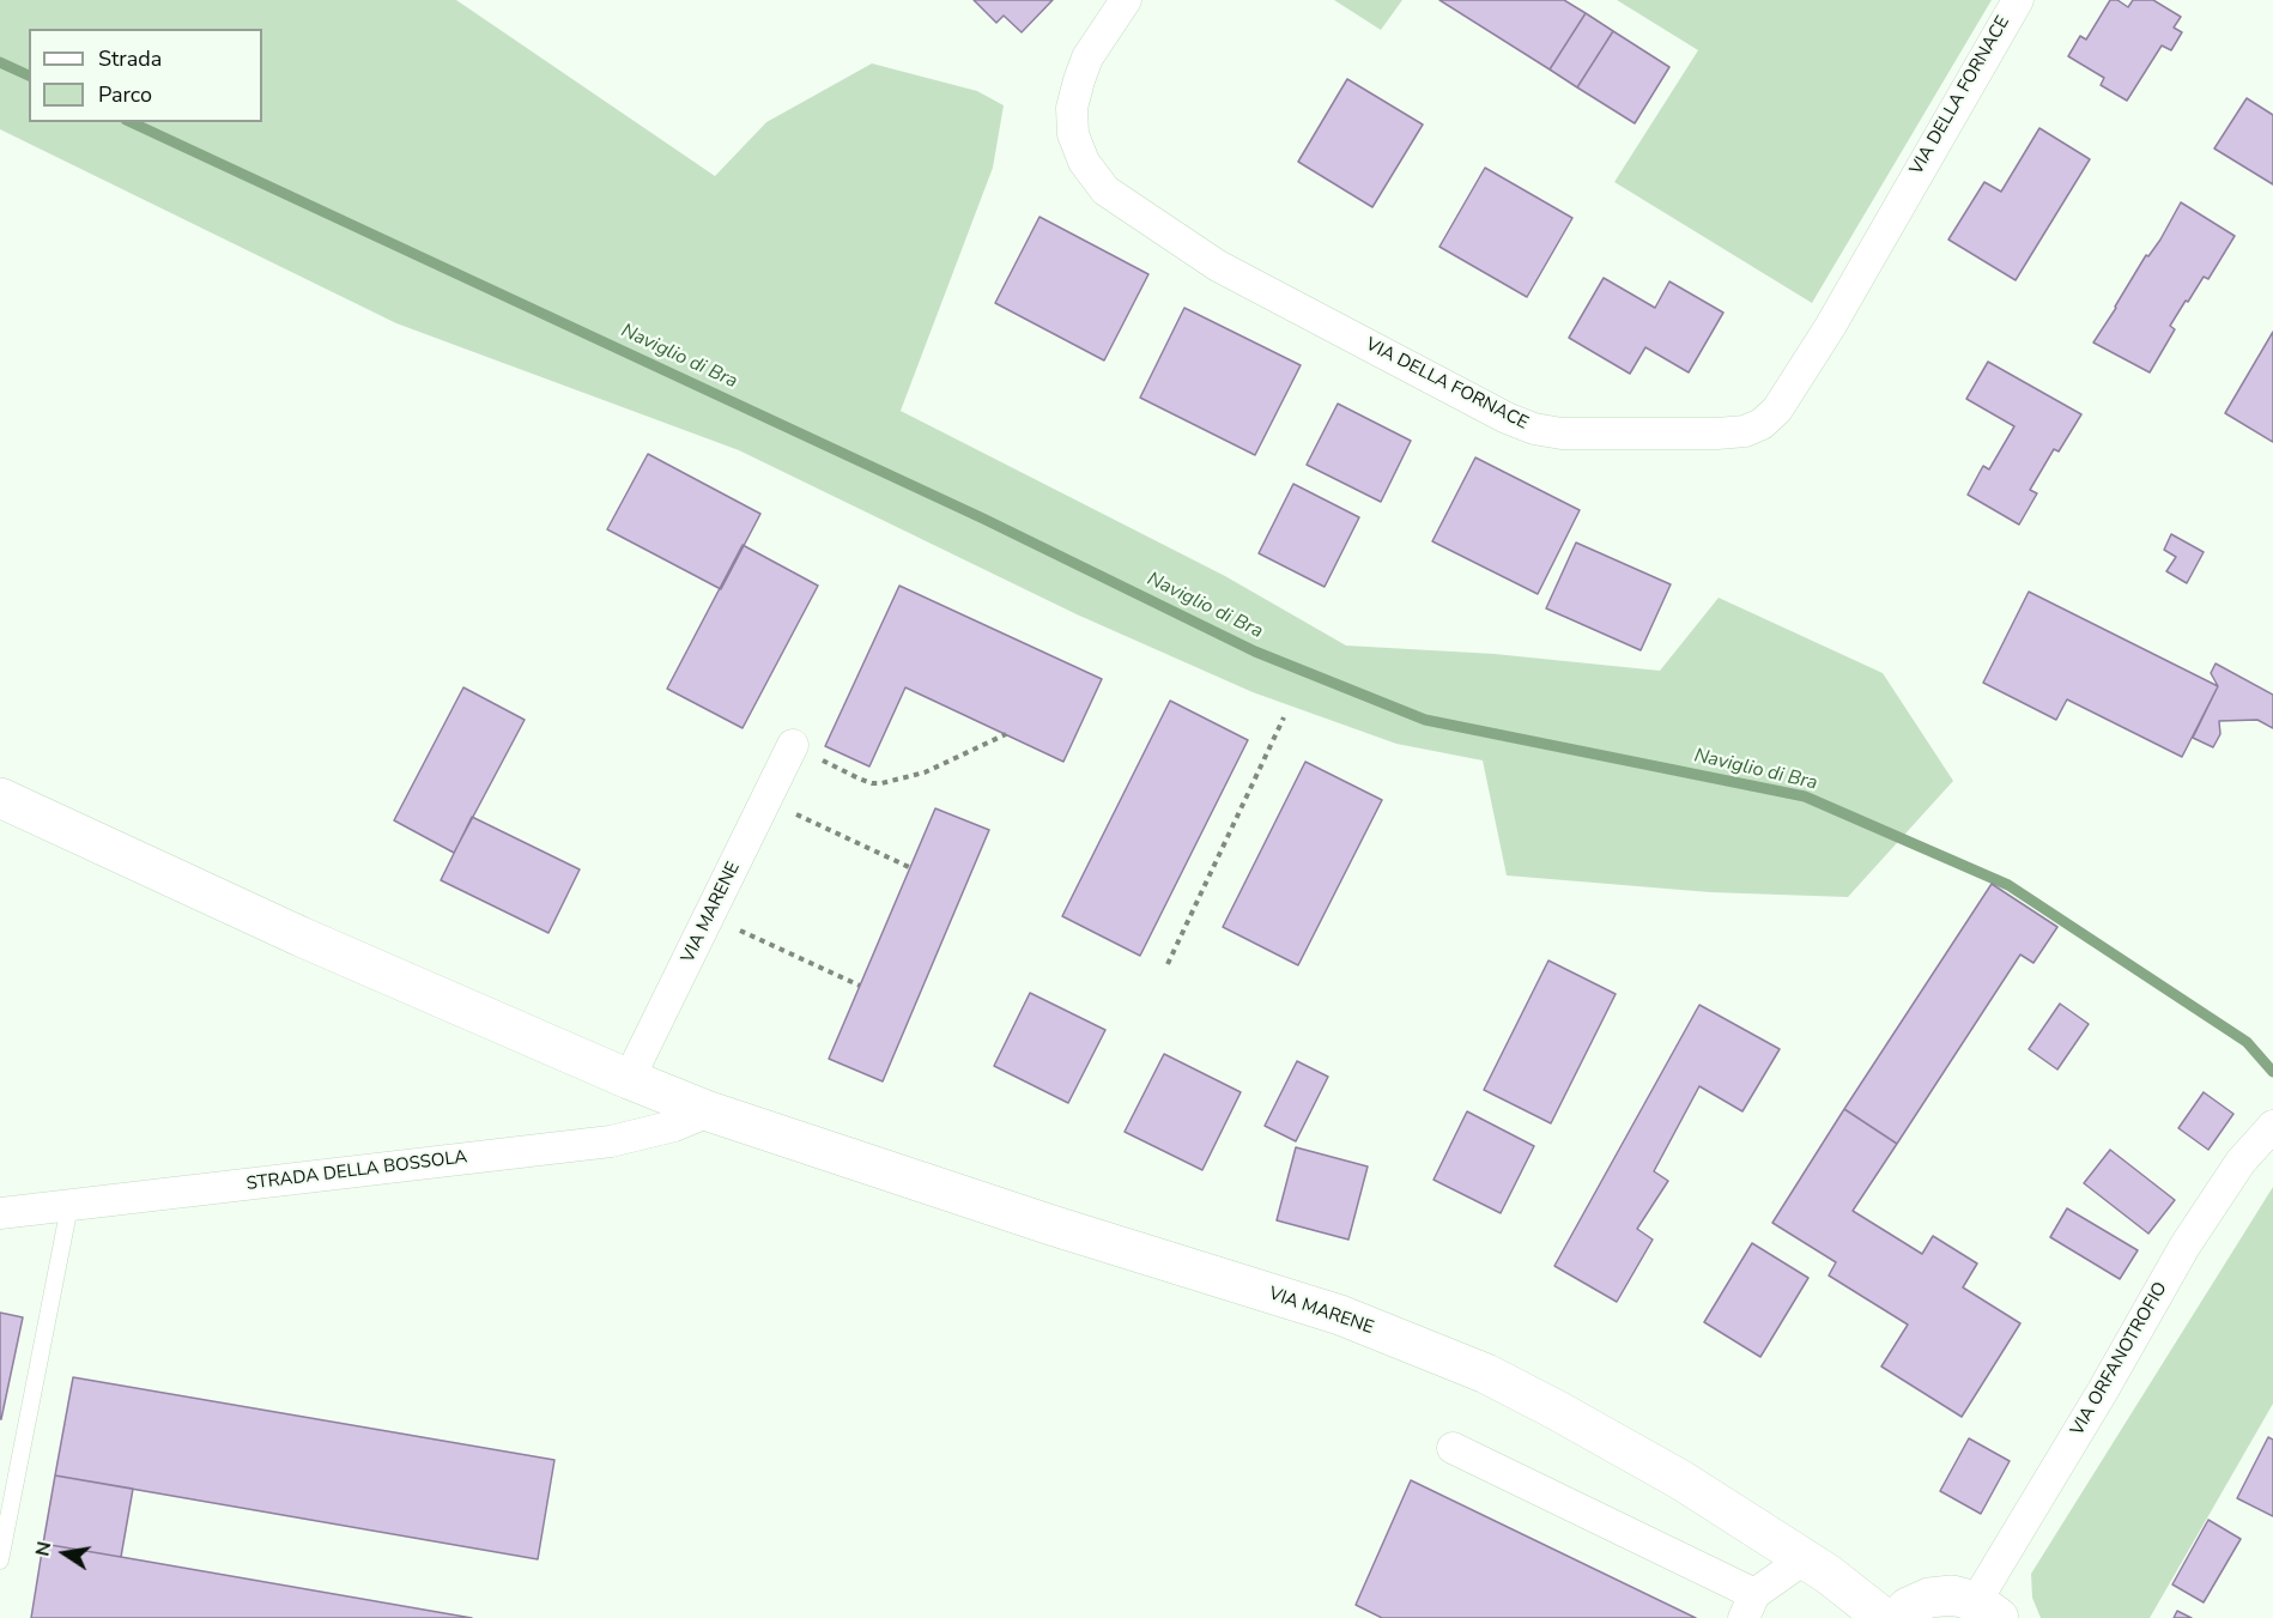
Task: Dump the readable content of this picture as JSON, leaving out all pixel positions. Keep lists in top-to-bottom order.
{
  "streets": {
    "main road": ["VIA MARENE"],
    "street": ["VIA DELLA FORNACE", "STRADA DELLA BOSSOLA", "VIA ORFANOTROFIO"]
  },
  "crossings": [
    ["VIA MARENE", "STRADA DELLA BOSSOLA"]
  ],
  "water": ["Naviglio di Bra"],
  "legend": ["Strada", "Parco"],
  "north": "left"
}
